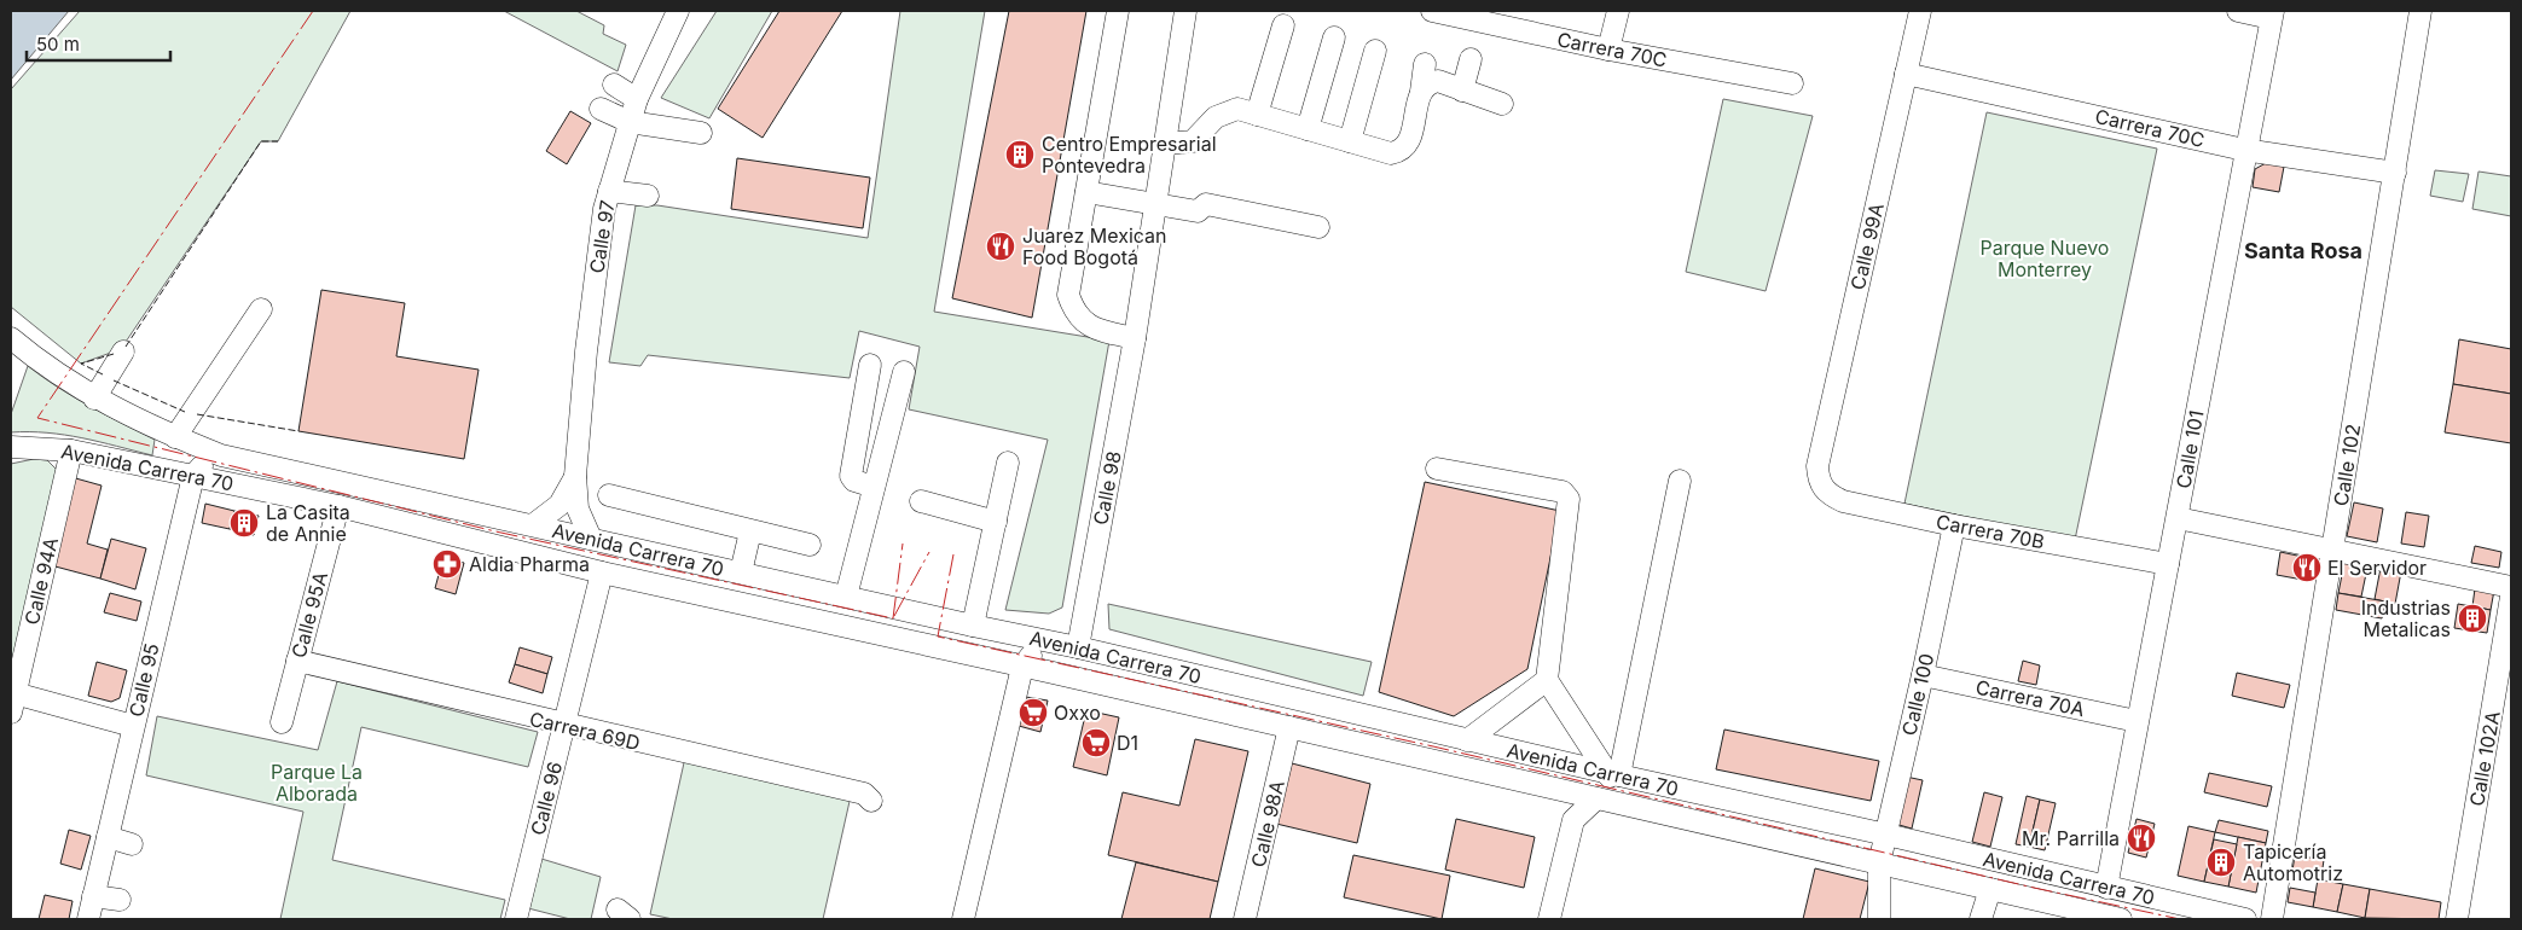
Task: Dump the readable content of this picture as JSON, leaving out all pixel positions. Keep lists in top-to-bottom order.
{
  "streets": {
    "street": [
      "Carrera 70C",
      "Calle 97",
      "Calle 99A",
      "Calle 101",
      "Calle 102",
      "Avenida Carrera 70",
      "Calle 98",
      "Carrera 70B",
      "Calle 94A",
      "Calle 95A",
      "Calle 95",
      "Calle 100",
      "Carrera 70A",
      "Carrera 69D",
      "Calle 102A",
      "Calle 96",
      "Calle 98A"
    ]
  },
  "crossings": [
    ["Carrera 70C", "Calle 99A"],
    ["Carrera 70C", "Calle 101"],
    ["Carrera 70C", "Calle 102"],
    ["Calle 97", "Avenida Carrera 70"],
    ["Calle 99A", "Carrera 70B"],
    ["Calle 101", "Avenida Carrera 70"],
    ["Calle 101", "Carrera 70B"],
    ["Calle 101", "Carrera 70A"],
    ["Avenida Carrera 70", "Calle 98"],
    ["Avenida Carrera 70", "Calle 94A"],
    ["Avenida Carrera 70", "Calle 95A"],
    ["Avenida Carrera 70", "Calle 95"],
    ["Avenida Carrera 70", "Calle 100"],
    ["Avenida Carrera 70", "Calle 96"],
    ["Avenida Carrera 70", "Calle 98A"],
    ["Carrera 70B", "Calle 100"],
    ["Calle 95A", "Carrera 69D"],
    ["Calle 100", "Carrera 70A"],
    ["Carrera 69D", "Calle 96"]
  ],
  "districts": ["Santa Rosa"],
  "parks": ["Parque Nuevo Monterrey", "Parque La Alborada"],
  "places": {
    "building": [
      "Centro Empresarial Pontevedra",
      "La Casita de Annie",
      "Industrias Metalicas",
      "Tapicería Automotriz"
    ],
    "restaurant": ["Juarez Mexican Food Bogotá", "El Servidor", "Mr. Parrilla"],
    "pharmacy": ["Aldia Pharma"],
    "supermarket": ["Oxxo", "D1"]
  },
  "scale_bar": "50 m"
}
